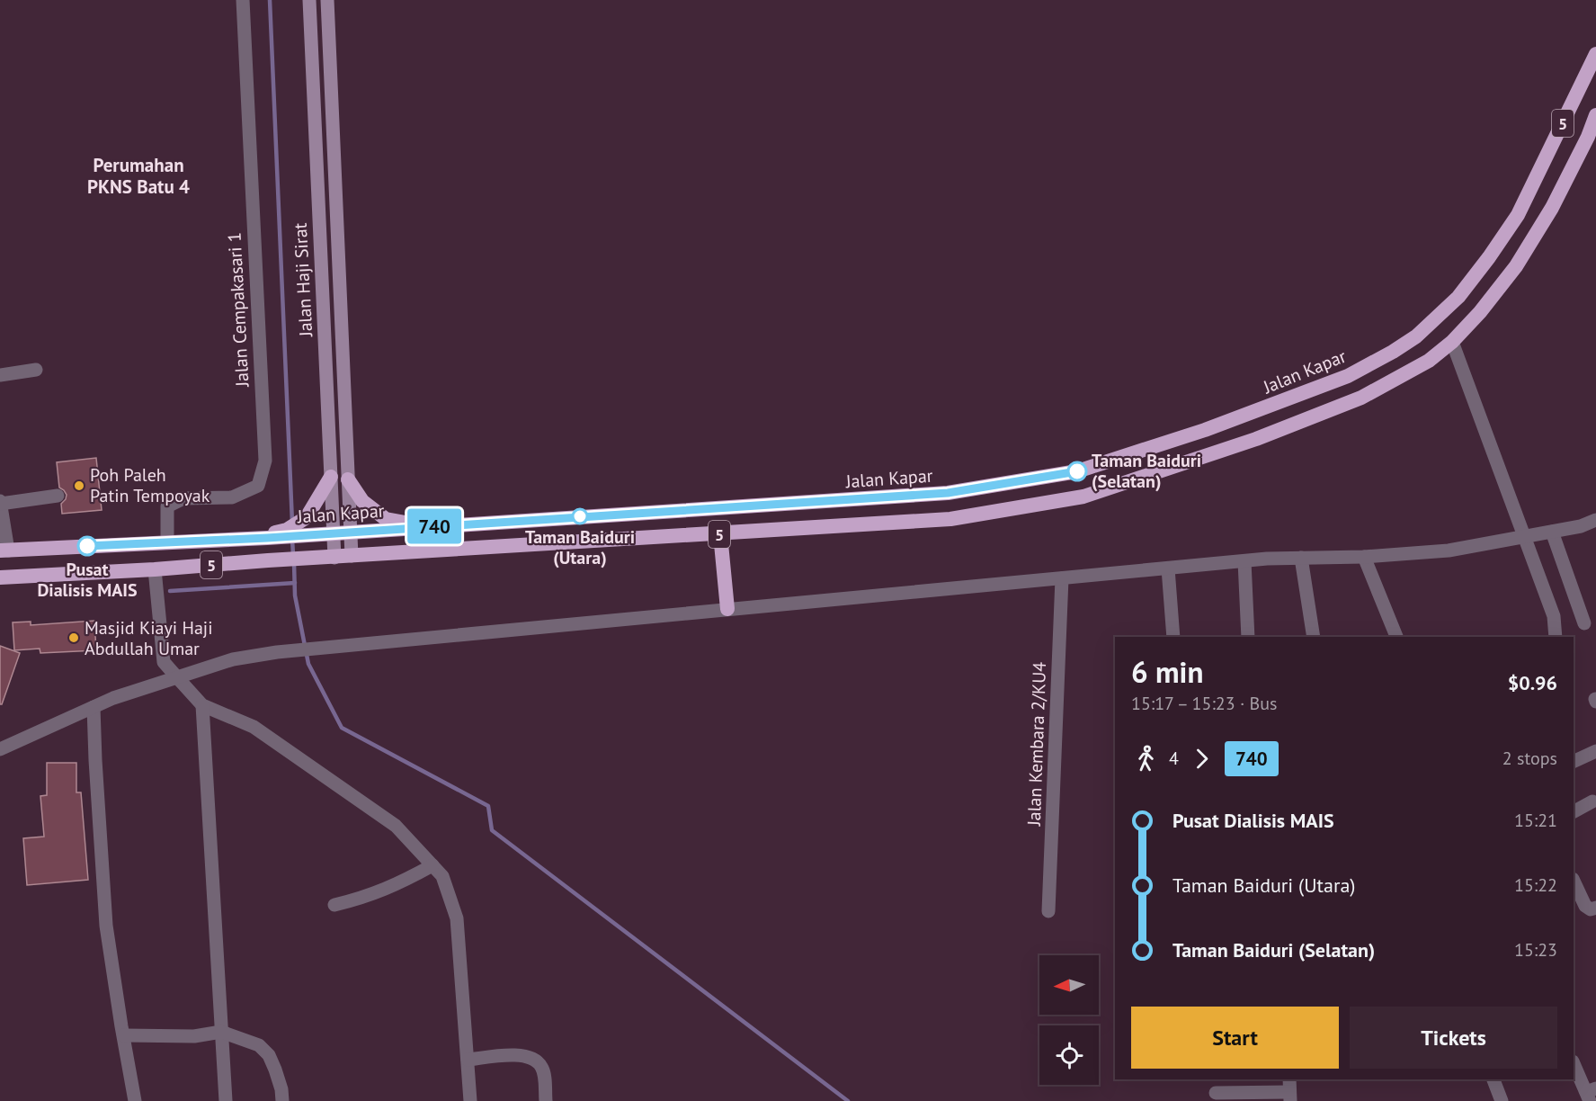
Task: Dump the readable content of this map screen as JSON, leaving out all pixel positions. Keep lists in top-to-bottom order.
{
  "streets": {
    "highway": ["5", "Jalan Kapar"],
    "main road": ["Jalan Haji Sirat"],
    "street": ["Jalan Cempakasari 1", "Jalan Kembara 2/KU4"]
  },
  "crossings": [
    ["5", "Jalan Haji Sirat"],
    ["Jalan Haji Sirat", "Jalan Kapar"],
    ["Jalan Cempakasari 1", "Jalan Kapar"]
  ],
  "districts": ["Perumahan PKNS Batu 4"],
  "places": [
    "Taman Baiduri (Selatan)",
    "Poh Paleh Patin Tempoyak",
    "Taman Baiduri (Utara)",
    "Pusat Dialisis MAIS",
    "Masjid Kiayi Haji Abdullah Umar"
  ],
  "lines": ["bus line 740"],
  "north": "left",
  "page": {
    "on_map": "740",
    "heading": ["6 min", "15:17 – 15:23 · Bus", "$0.96"],
    "legs": ["4", "740", "2 stops"],
    "list": [
      {
        "name": "Pusat Dialisis MAIS",
        "value": "15:21"
      },
      {
        "name": "Taman Baiduri (Utara)",
        "value": "15:22"
      },
      {
        "name": "Taman Baiduri (Selatan)",
        "value": "15:23"
      }
    ],
    "buttons": ["Start", "Tickets"]
  }
}
